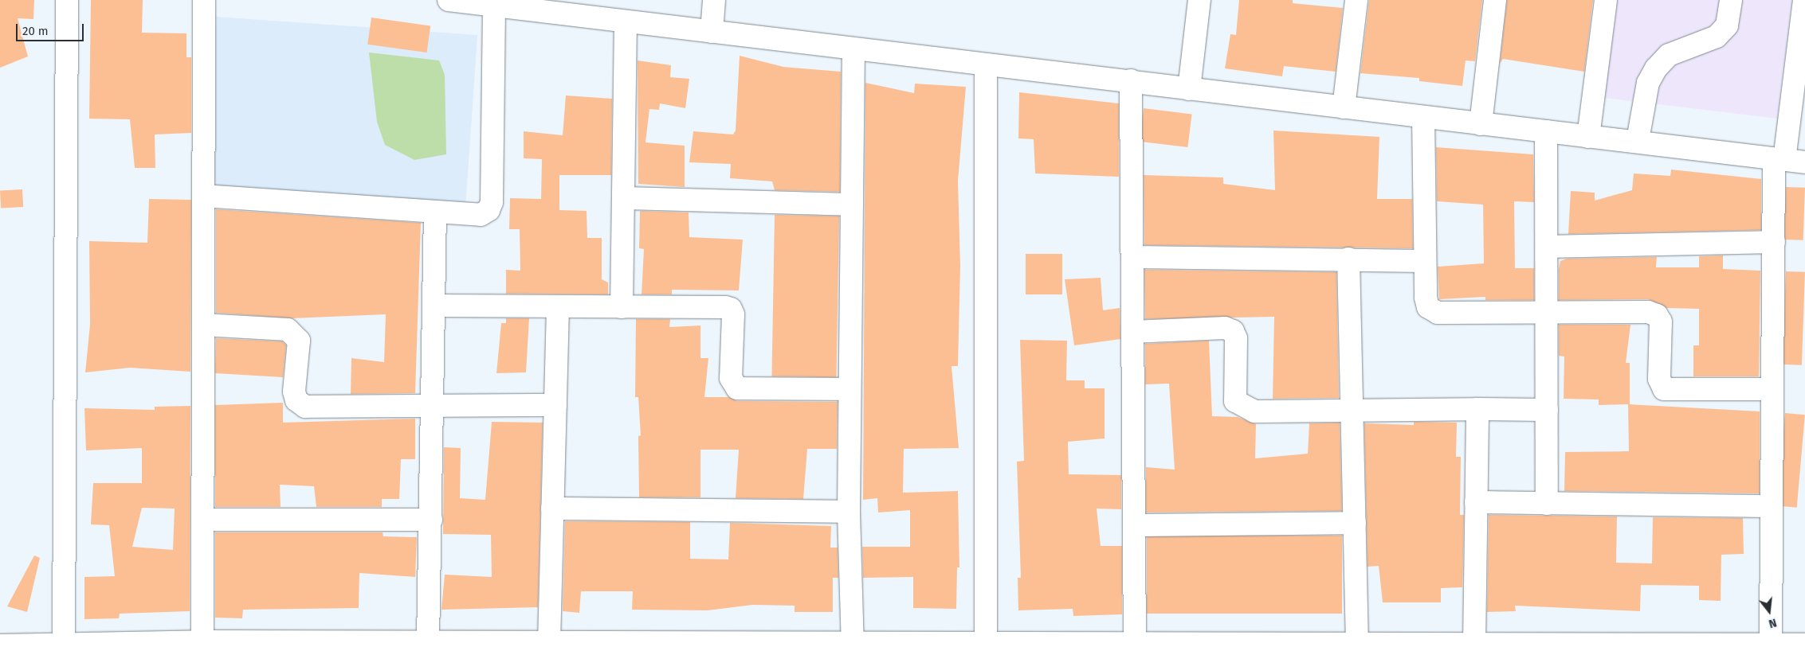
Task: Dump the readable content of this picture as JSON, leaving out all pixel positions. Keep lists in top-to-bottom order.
{
  "scale_bar": "20 m",
  "north": "bottom"
}
